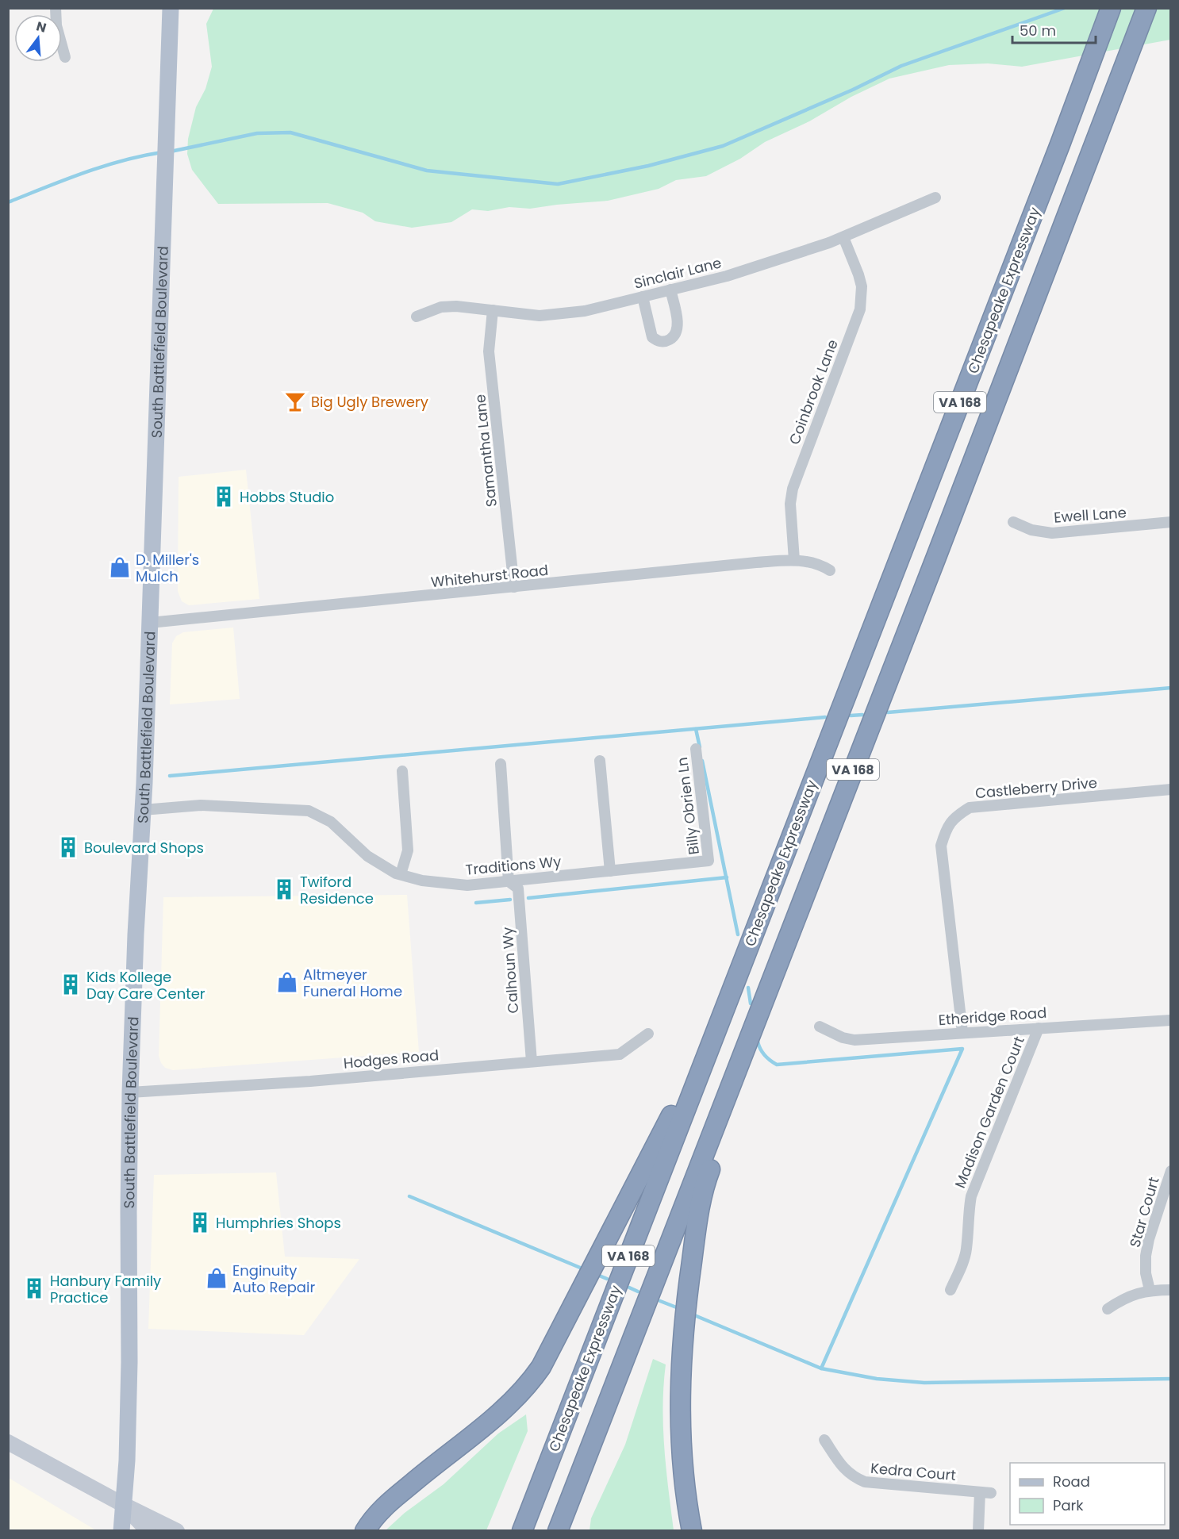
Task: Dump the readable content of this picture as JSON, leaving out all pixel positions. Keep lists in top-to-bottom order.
{
  "streets": {
    "highway": ["Chesapeake Expressway", "VA 168"],
    "main road": ["South Battlefield Boulevard"],
    "street": [
      "Sinclair Lane",
      "Coinbrook Lane",
      "Samantha Lane",
      "Ewell Lane",
      "Whitehurst Road",
      "Castleberry Drive",
      "Billy Obrien Ln",
      "Traditions Wy",
      "Calhoun Wy",
      "Etheridge Road",
      "Hodges Road",
      "Madison Garden Court",
      "Star Court",
      "Kedra Court"
    ]
  },
  "crossings": [
    ["Sinclair Lane", "Coinbrook Lane"],
    ["Sinclair Lane", "Samantha Lane"],
    ["South Battlefield Boulevard", "Whitehurst Road"],
    ["South Battlefield Boulevard", "Traditions Wy"],
    ["South Battlefield Boulevard", "Hodges Road"],
    ["Coinbrook Lane", "Whitehurst Road"],
    ["Samantha Lane", "Whitehurst Road"],
    ["Castleberry Drive", "Etheridge Road"],
    ["Billy Obrien Ln", "Traditions Wy"],
    ["Traditions Wy", "Calhoun Wy"],
    ["Calhoun Wy", "Hodges Road"],
    ["Etheridge Road", "Madison Garden Court"]
  ],
  "places": {
    "bar": ["Big Ugly Brewery"],
    "building": [
      "Hobbs Studio",
      "Boulevard Shops",
      "Twiford Residence",
      "Kids Kollege Day Care Center",
      "Humphries Shops",
      "Hanbury Family Practice"
    ],
    "shop": ["D. Miller's Mulch", "Altmeyer Funeral Home", "Enginuity Auto Repair"]
  },
  "legend": ["Road", "Park"],
  "scale_bar": "50 m",
  "north": "top"
}
